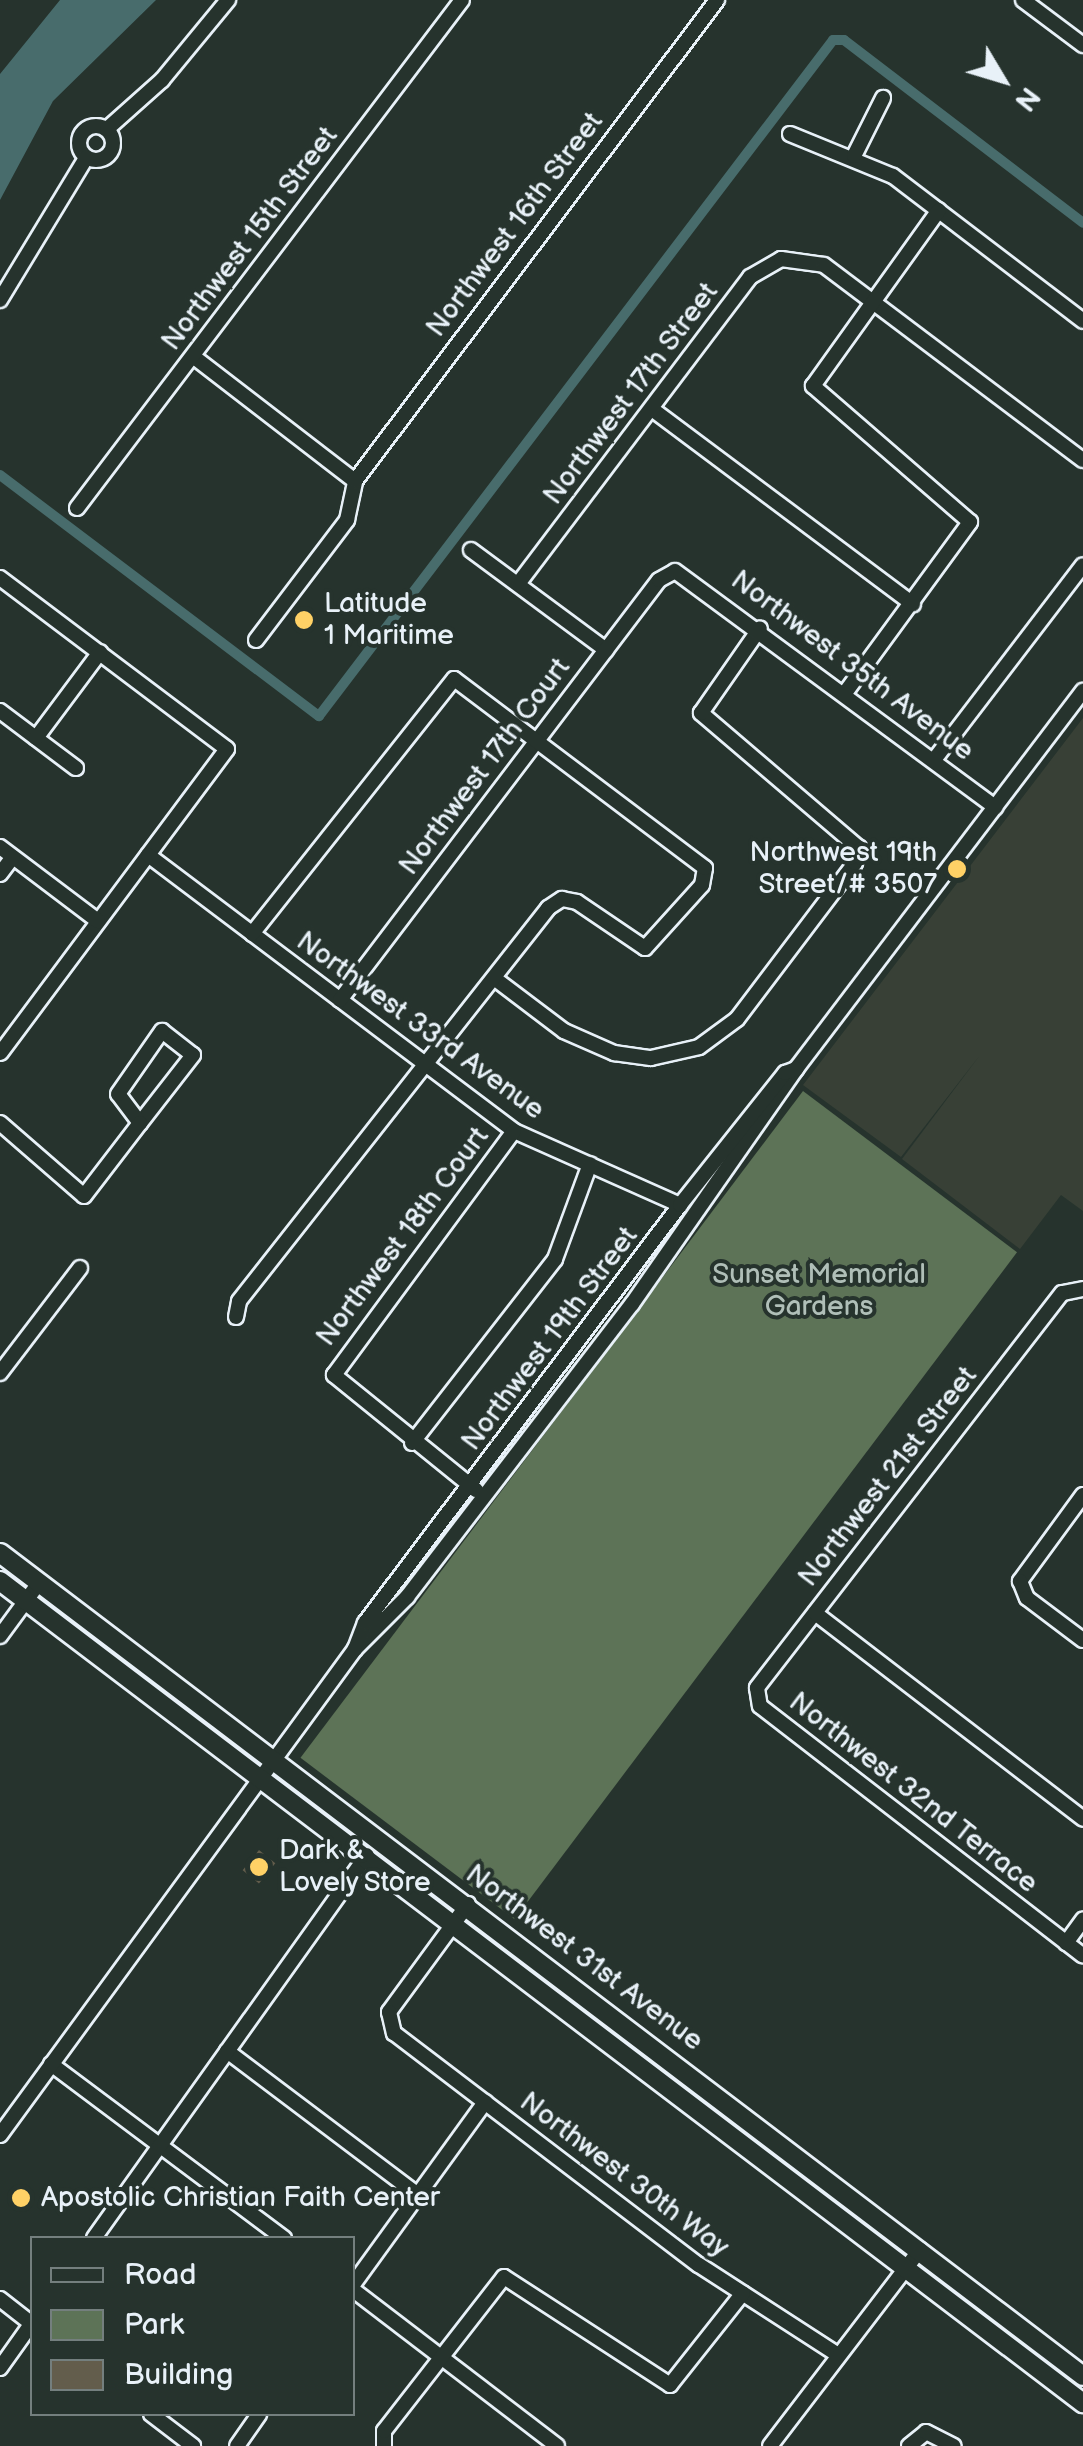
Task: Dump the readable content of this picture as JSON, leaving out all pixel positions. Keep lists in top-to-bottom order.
{
  "streets": {
    "main road": ["Northwest 31st Avenue"],
    "street": [
      "Northwest 16th Street",
      "Northwest 15th Street",
      "Northwest 17th Street",
      "Northwest 35th Avenue",
      "Northwest 17th Court",
      "Northwest 33rd Avenue",
      "Northwest 18th Court",
      "Northwest 19th Street",
      "Northwest 21st Street",
      "Northwest 32nd Terrace",
      "Northwest 30th Way"
    ]
  },
  "crossings": [
    ["Northwest 35th Avenue", "Northwest 17th Court"],
    ["Northwest 35th Avenue", "Northwest 19th Street"],
    ["Northwest 17th Court", "Northwest 33rd Avenue"],
    ["Northwest 33rd Avenue", "Northwest 18th Court"],
    ["Northwest 33rd Avenue", "Northwest 19th Street"],
    ["Northwest 19th Street", "Northwest 31st Avenue"],
    ["Northwest 21st Street", "Northwest 32nd Terrace"],
    ["Northwest 31st Avenue", "Northwest 30th Way"]
  ],
  "parks": ["Sunset Memorial Gardens"],
  "places": [
    "Latitude 1 Maritime",
    "Northwest 19th Street/# 3507",
    "Dark & Lovely Store",
    "Apostolic Christian Faith Center"
  ],
  "legend": ["Road", "Park", "Building"],
  "north": "bottom right"
}
